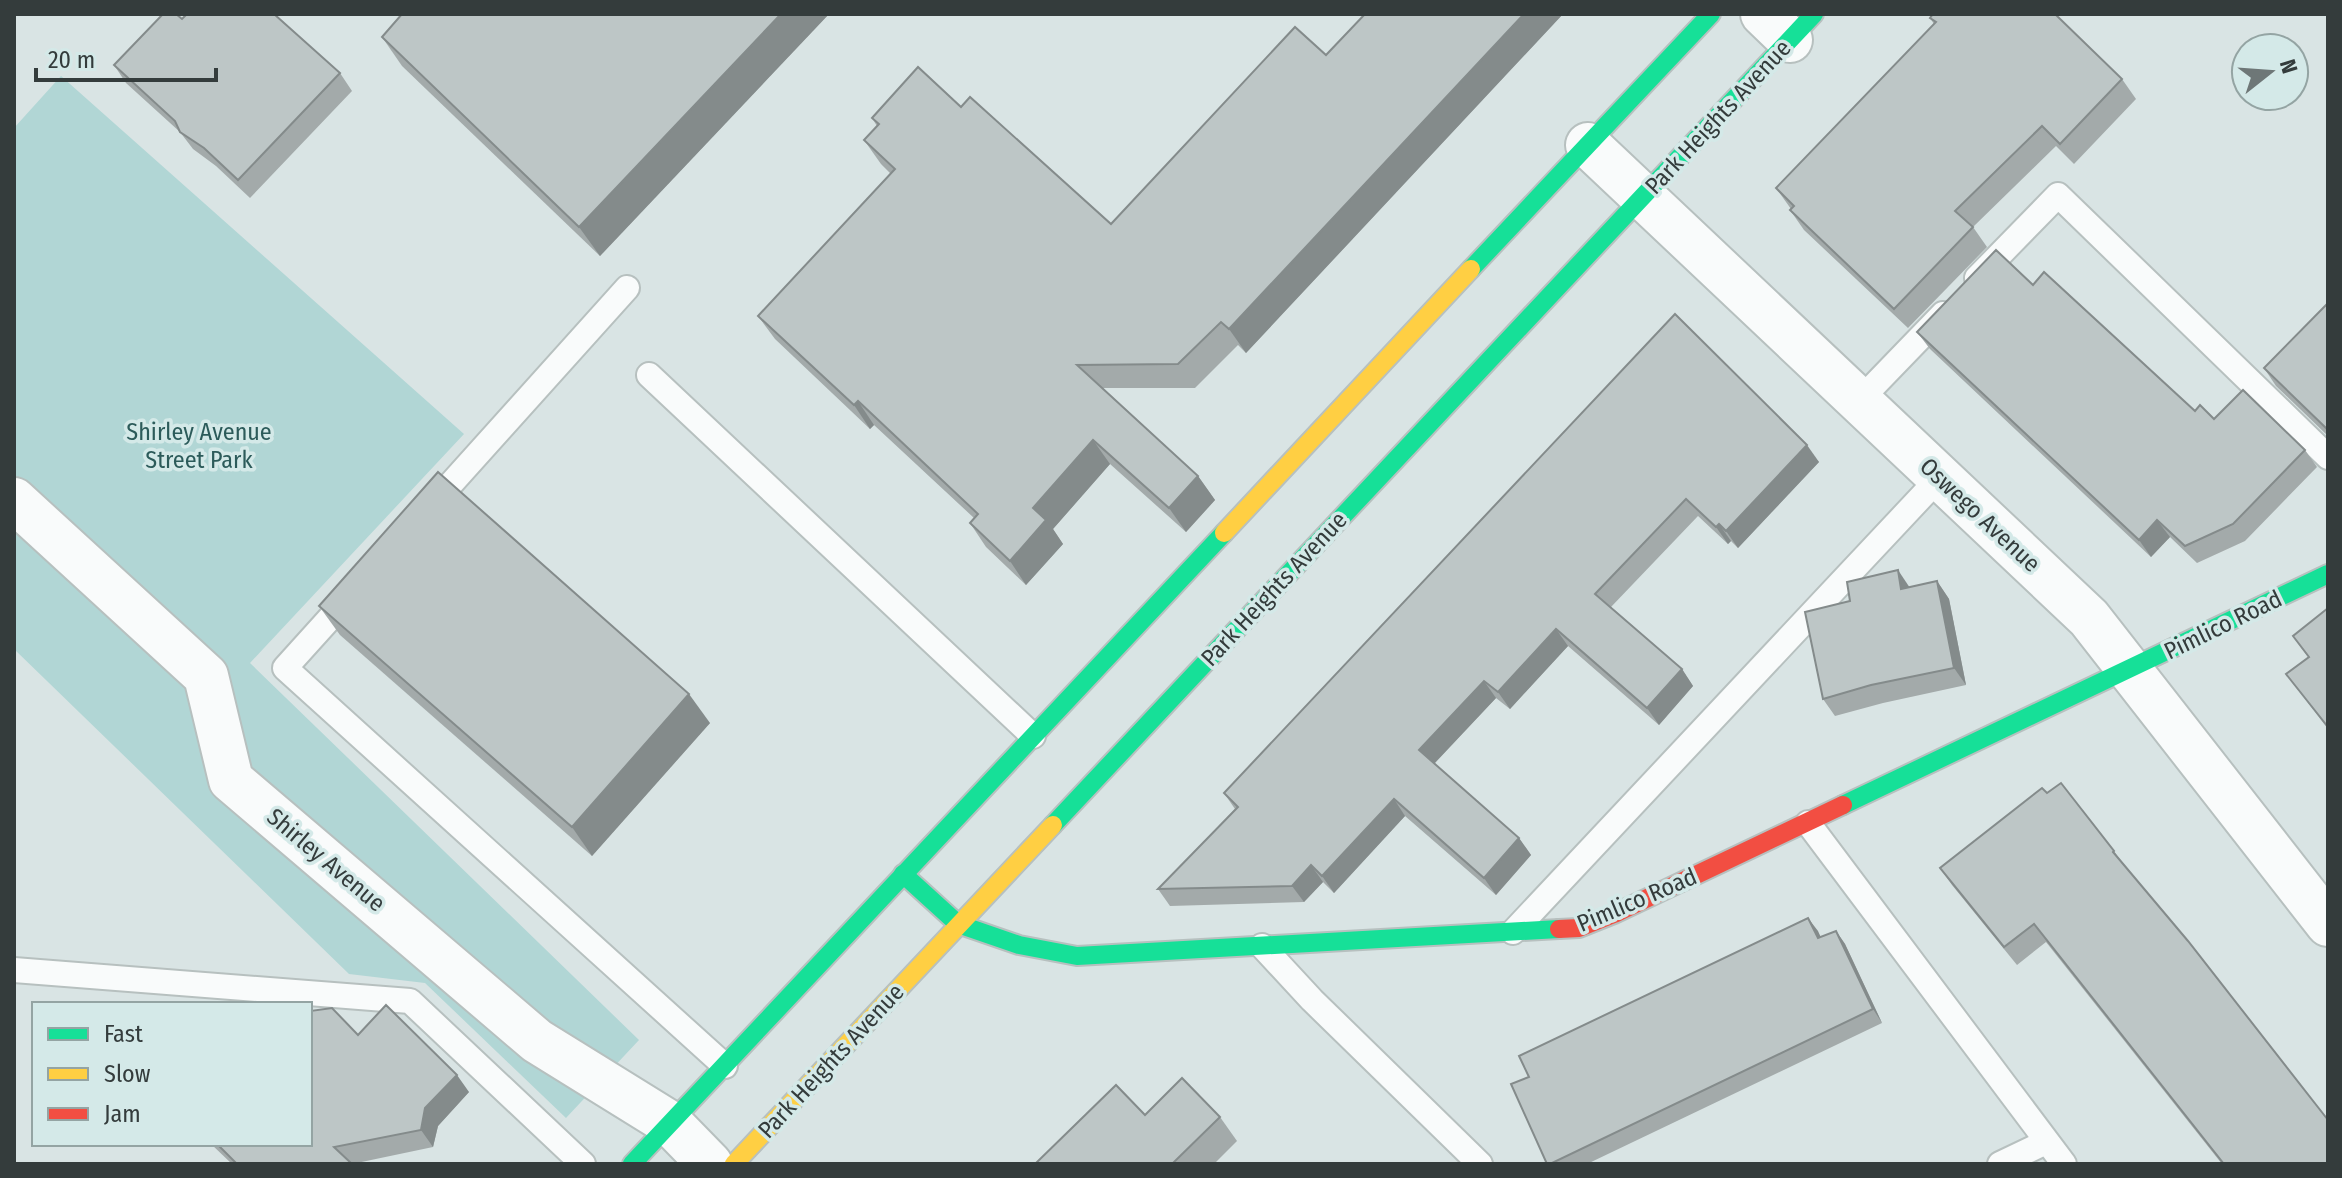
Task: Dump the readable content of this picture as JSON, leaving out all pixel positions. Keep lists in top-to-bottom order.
{
  "streets": {
    "main road": ["Park Heights Avenue", "Pimlico Road"],
    "street": ["Oswego Avenue", "Shirley Avenue"]
  },
  "crossings": [
    ["Park Heights Avenue", "Oswego Avenue"],
    ["Park Heights Avenue", "Pimlico Road"],
    ["Oswego Avenue", "Pimlico Road"]
  ],
  "parks": ["Shirley Avenue Street Park"],
  "legend": ["Fast", "Slow", "Jam"],
  "scale_bar": "20 m",
  "north": "right"
}
